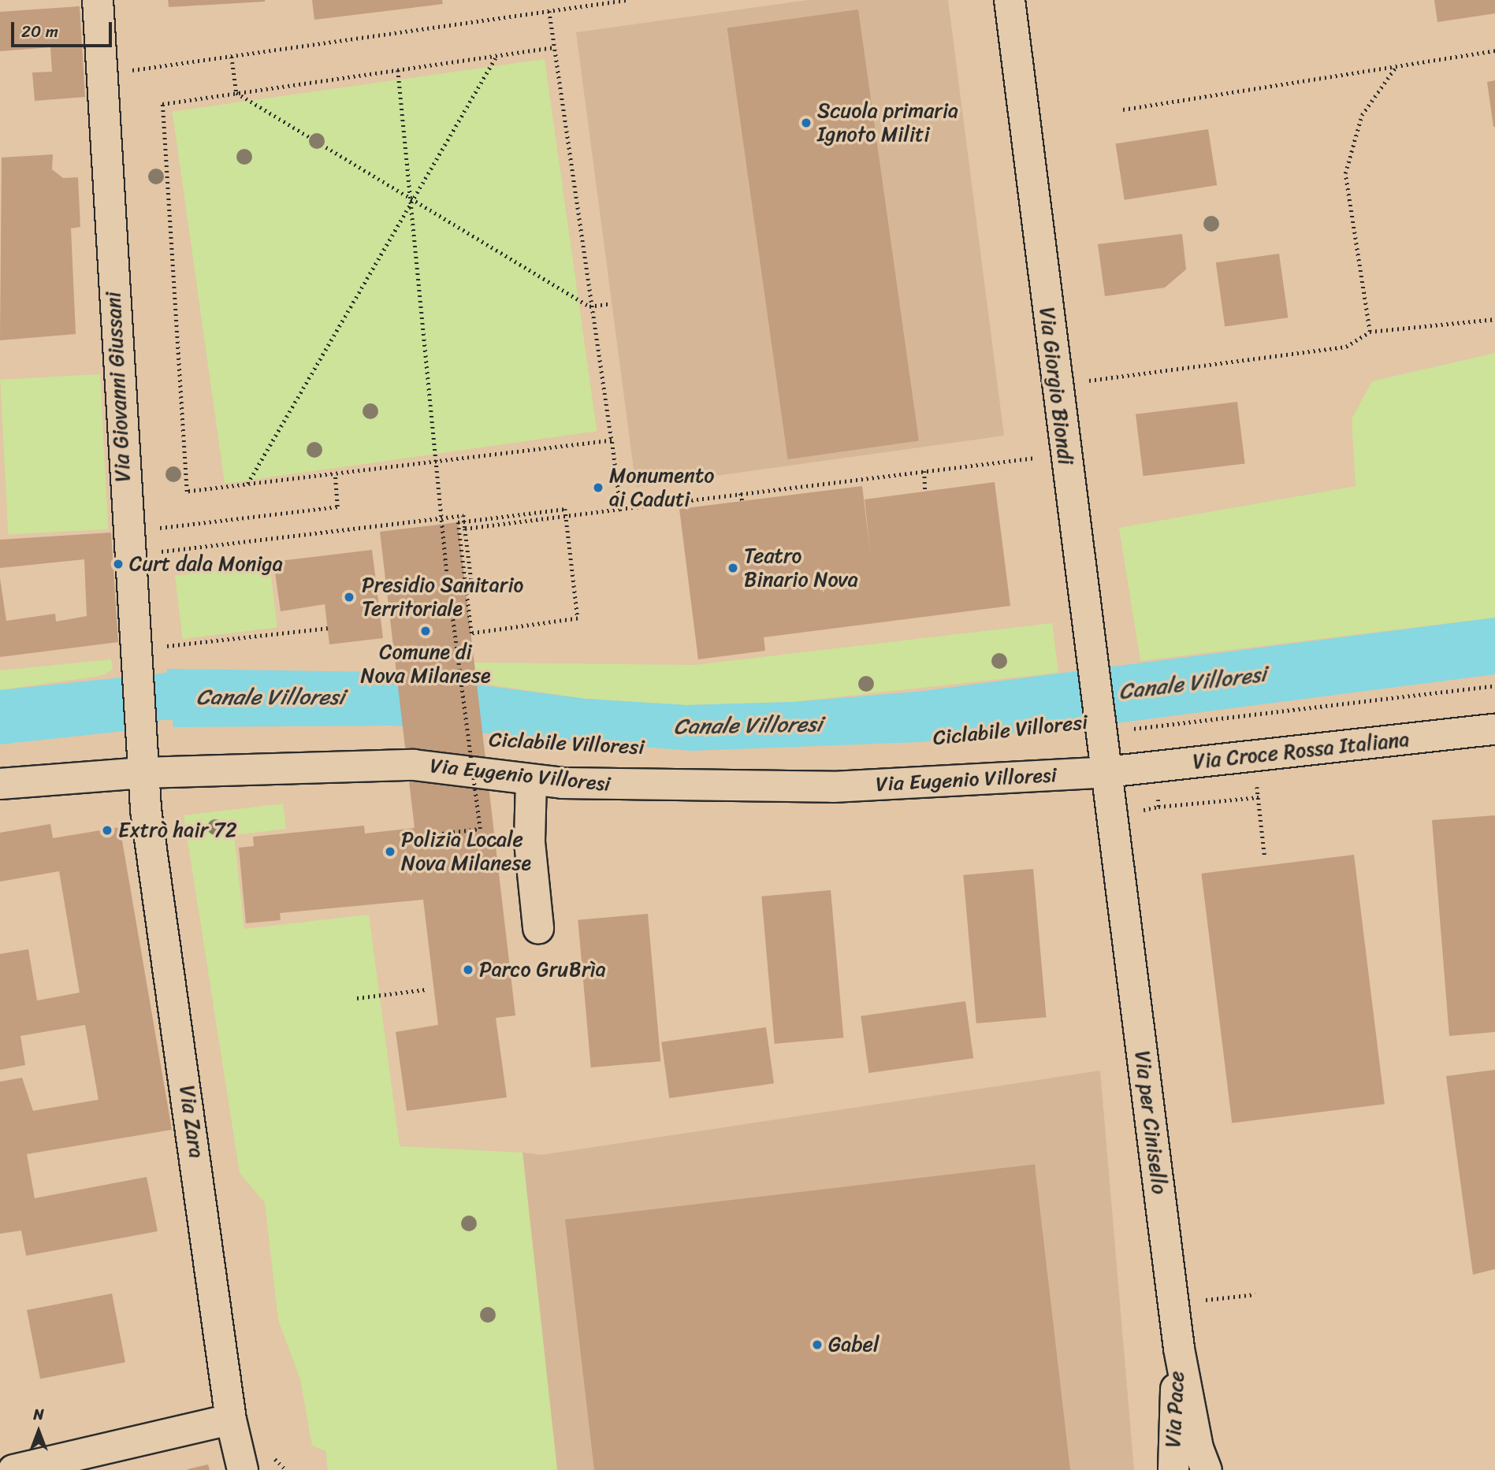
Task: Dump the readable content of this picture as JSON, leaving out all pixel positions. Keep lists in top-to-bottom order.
{
  "streets": {
    "street": [
      "Via Giorgio Biondi",
      "Via Giovanni Giussani",
      "Via Croce Rossa Italiana",
      "Via Eugenio Villoresi",
      "Via Zara",
      "Via per Cinisello",
      "Via Pace"
    ],
    "path": ["Ciclabile Villoresi"]
  },
  "crossings": [
    ["Via Giorgio Biondi", "Ciclabile Villoresi"],
    ["Via Giorgio Biondi", "Via Croce Rossa Italiana"],
    ["Via Giorgio Biondi", "Via Eugenio Villoresi"],
    ["Via Giorgio Biondi", "Via per Cinisello"],
    ["Via Giovanni Giussani", "Via Eugenio Villoresi"],
    ["Via Giovanni Giussani", "Via Zara"],
    ["Via Croce Rossa Italiana", "Via Eugenio Villoresi"],
    ["Via Croce Rossa Italiana", "Via per Cinisello"],
    ["Via Eugenio Villoresi", "Via Zara"],
    ["Via Eugenio Villoresi", "Via per Cinisello"],
    ["Via per Cinisello", "Via Pace"]
  ],
  "water": ["Canale Villoresi"],
  "places": [
    "Scuola primaria Ignoto Militi",
    "Monumento ai Caduti",
    "Curt dala Moniga",
    "Teatro Binario Nova",
    "Presidio Sanitario Territoriale",
    "Comune di Nova Milanese",
    "Extrò hair 72",
    "Polizia Locale Nova Milanese",
    "Parco GruBrìa",
    "Gabel"
  ],
  "scale_bar": "20 m",
  "north": "top"
}
